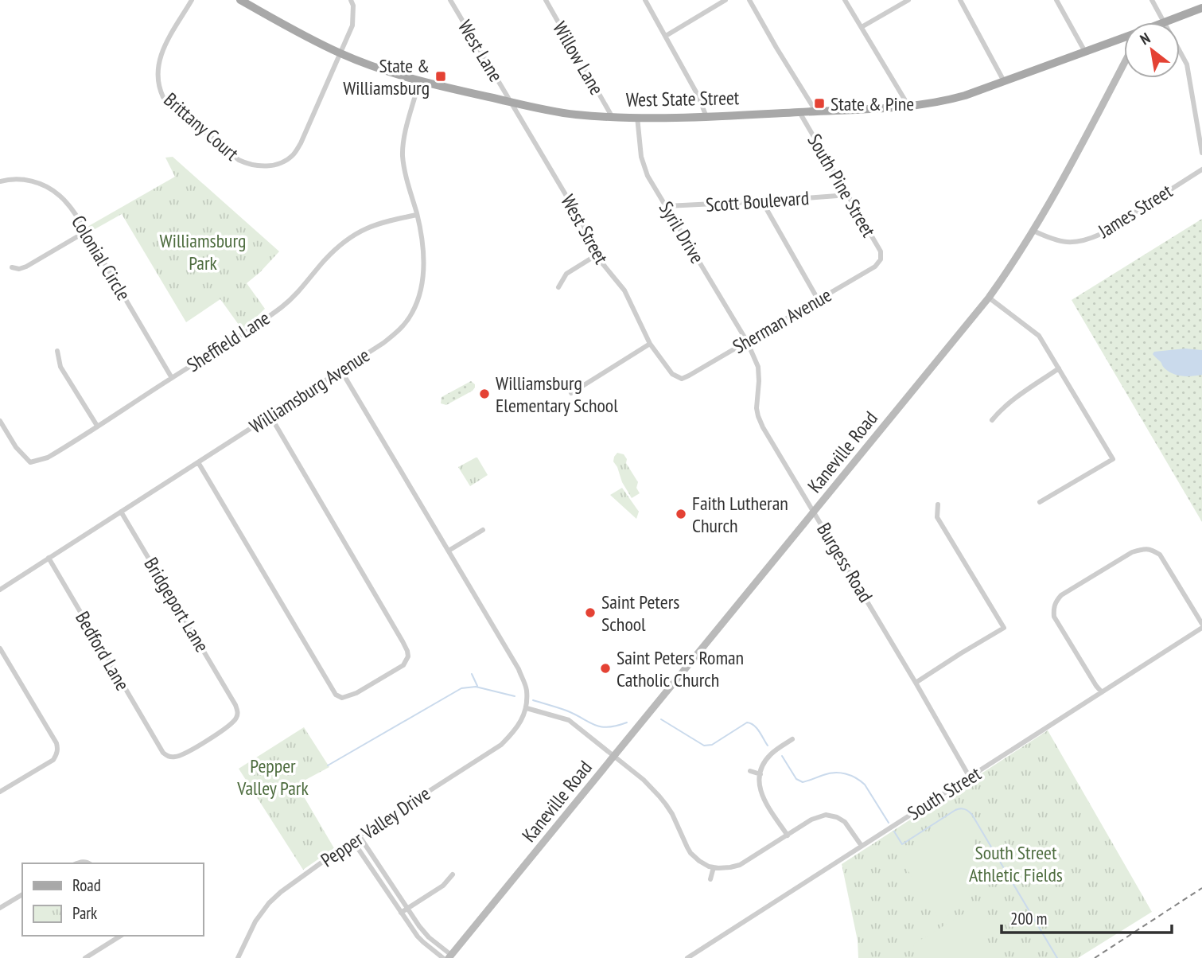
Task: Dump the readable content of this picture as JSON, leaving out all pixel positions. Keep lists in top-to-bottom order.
{
  "streets": {
    "main road": ["West State Street", "Kaneville Road"],
    "street": [
      "West Lane",
      "Willow Lane",
      "Brittany Court",
      "South Pine Street",
      "Scott Boulevard",
      "James Street",
      "West Street",
      "Syril Drive",
      "Colonial Circle",
      "Sherman Avenue",
      "Sheffield Lane",
      "Williamsburg Avenue",
      "Burgess Road",
      "Bridgeport Lane",
      "Bedford Lane",
      "South Street",
      "Pepper Valley Drive"
    ]
  },
  "crossings": [
    ["West Lane", "West State Street"],
    ["West Lane", "West Street"],
    ["Willow Lane", "West State Street"],
    ["West State Street", "Brittany Court"],
    ["West State Street", "South Pine Street"],
    ["West State Street", "West Street"],
    ["West State Street", "Syril Drive"],
    ["West State Street", "Williamsburg Avenue"],
    ["South Pine Street", "Scott Boulevard"],
    ["South Pine Street", "Sherman Avenue"],
    ["Scott Boulevard", "Syril Drive"],
    ["James Street", "Kaneville Road"],
    ["West Street", "Sherman Avenue"],
    ["Syril Drive", "Sherman Avenue"],
    ["Syril Drive", "Burgess Road"],
    ["Colonial Circle", "Sheffield Lane"],
    ["Sherman Avenue", "Burgess Road"],
    ["Sheffield Lane", "Williamsburg Avenue"],
    ["Williamsburg Avenue", "Bridgeport Lane"],
    ["Williamsburg Avenue", "Bedford Lane"],
    ["Kaneville Road", "Burgess Road"],
    ["Burgess Road", "South Street"],
    ["Bridgeport Lane", "Bedford Lane"]
  ],
  "parks": ["Williamsburg Park", "Pepper Valley Park", "South Street Athletic Fields"],
  "places": {
    "transit": ["State & Williamsburg", "State & Pine"],
    "other": [
      "Williamsburg Elementary School",
      "Faith Lutheran Church",
      "Saint Peters School",
      "Saint Peters Roman Catholic Church"
    ]
  },
  "legend": ["Road", "Park"],
  "scale_bar": "200 m",
  "north": "top left"
}
